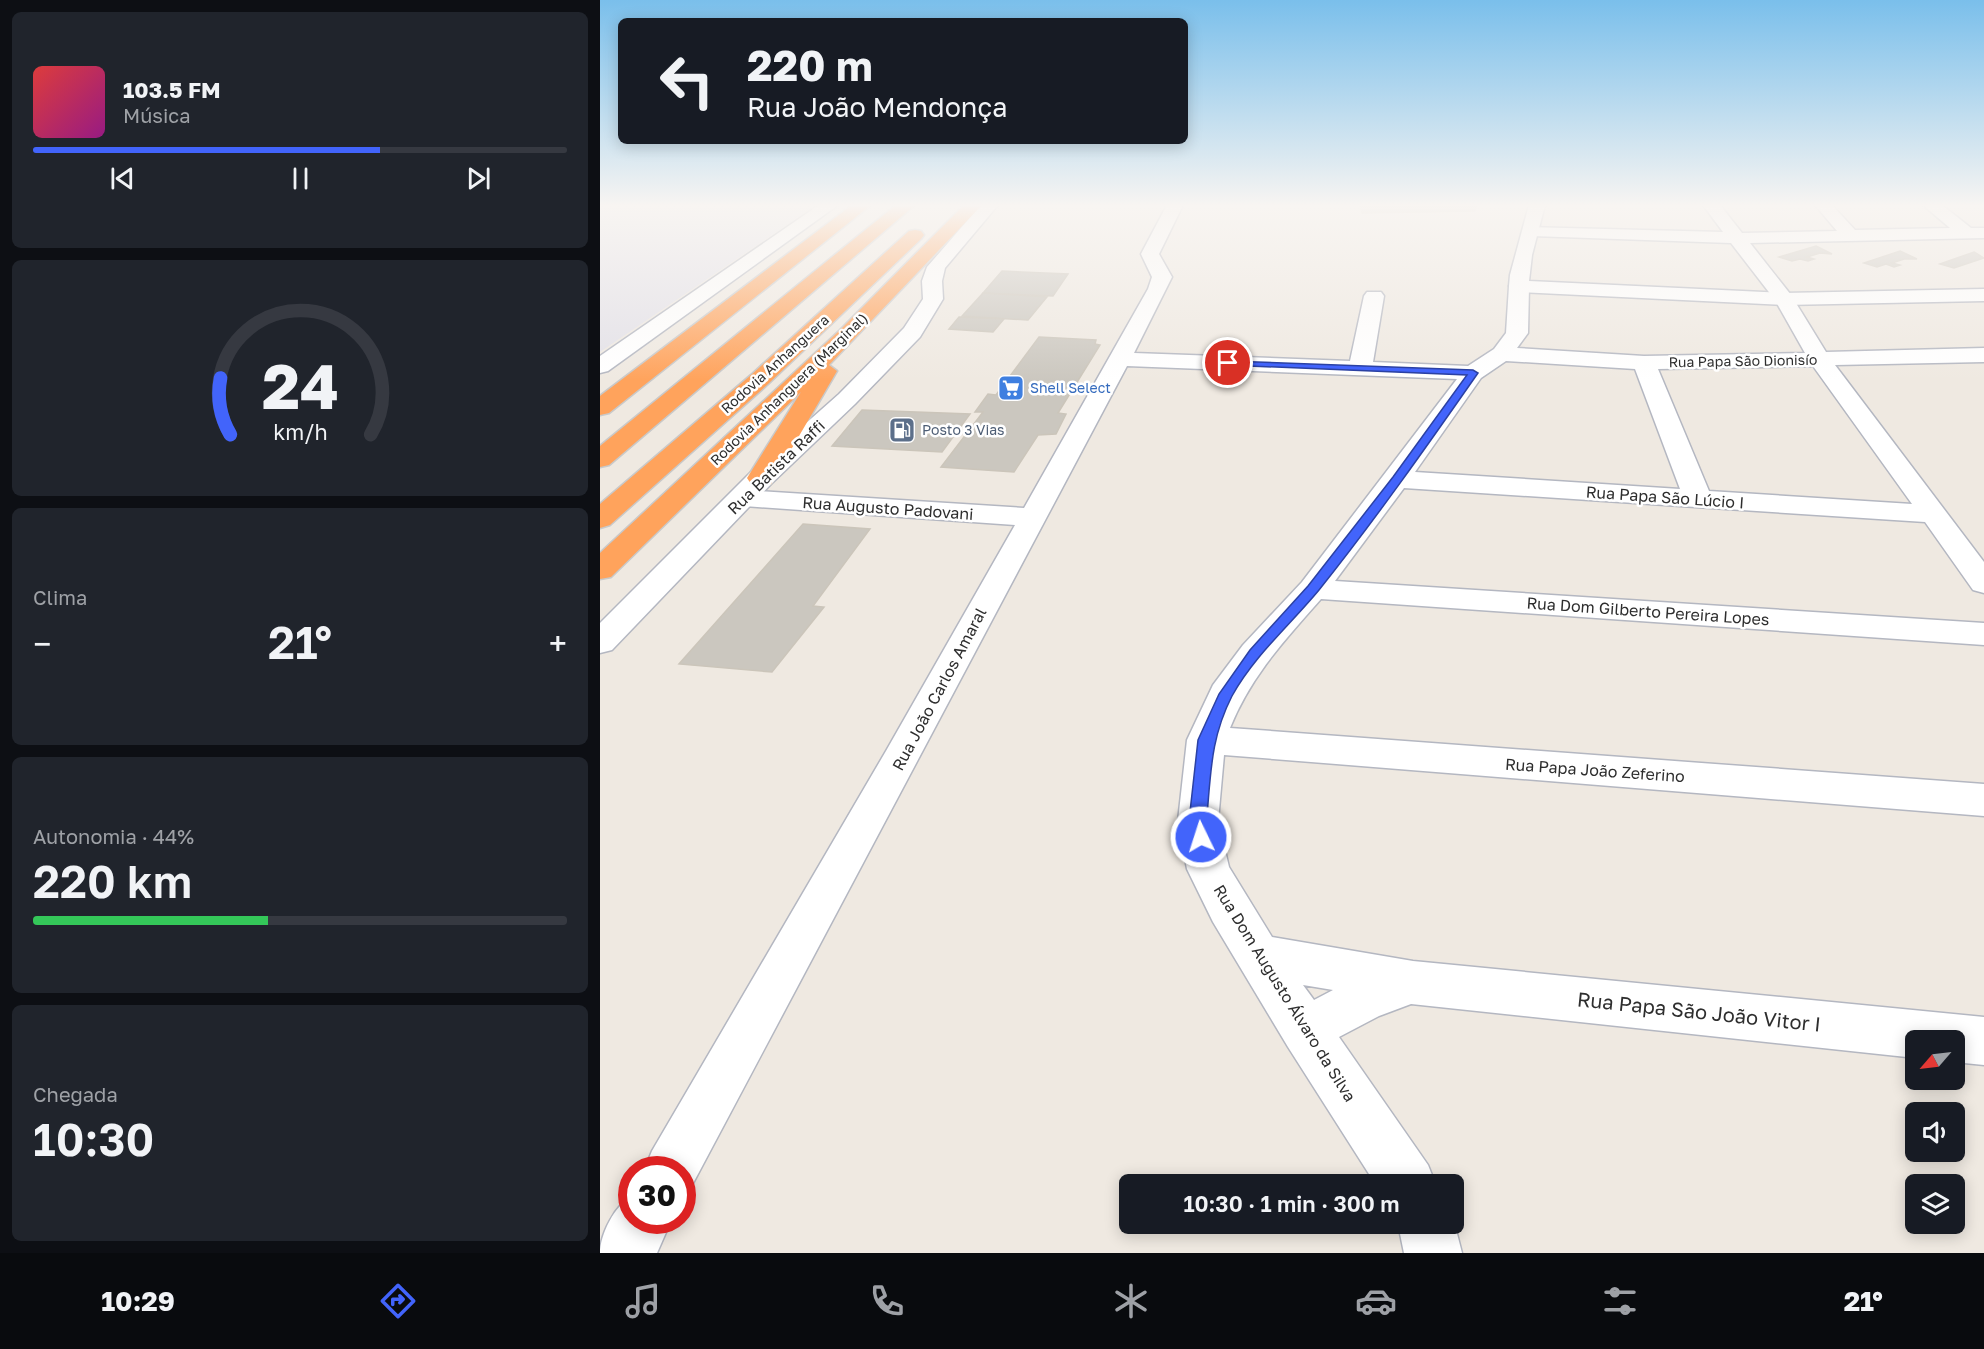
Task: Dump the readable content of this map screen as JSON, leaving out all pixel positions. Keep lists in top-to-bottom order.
{
  "streets": {
    "highway": ["Rodovia Anhanguera", "Rodovia Anhanguera (Marginal)"],
    "street": [
      "Rua Papa São Dionisío",
      "Rua Batista Raffi",
      "Rua Papa São Lúcio I",
      "Rua Augusto Padovani",
      "Rua Dom Gilberto Pereira Lopes",
      "Rua João Carlos Amaral",
      "Rua Papa João Zeferino",
      "Rua Dom Augusto Álvaro da Silva",
      "Rua Papa São João Vitor I"
    ]
  },
  "crossings": [
    ["Rua Papa São Dionisío", "Rua João Carlos Amaral"],
    ["Rua Papa São Dionisío", "Rua Dom Augusto Álvaro da Silva"],
    ["Rua Batista Raffi", "Rua Augusto Padovani"],
    ["Rua Papa São Lúcio I", "Rua Dom Augusto Álvaro da Silva"],
    ["Rua Augusto Padovani", "Rua João Carlos Amaral"],
    ["Rua Dom Gilberto Pereira Lopes", "Rua Dom Augusto Álvaro da Silva"],
    ["Rua Papa João Zeferino", "Rua Dom Augusto Álvaro da Silva"],
    ["Rua Dom Augusto Álvaro da Silva", "Rua Papa São João Vitor I"]
  ],
  "places": {
    "supermarket": ["Shell Select"],
    "fuel station": ["Posto 3 Vias"]
  },
  "north": "bottom left",
  "page": {
    "turn": ["220 m", "Rua João Mendonça"],
    "song": ["103.5 FM", "Música"],
    "tile": [
      "Clima",
      ["Autonomia · 44%", "220 km"],
      ["Chegada", "10:30"]
    ],
    "heat": ["−", "21°", "+"],
    "limit": "30",
    "trip": "10:30 · 1 min · 300 m",
    "tabs": ["10:29", "21°"],
    "gauge": ["24", "km/h"]
  }
}
